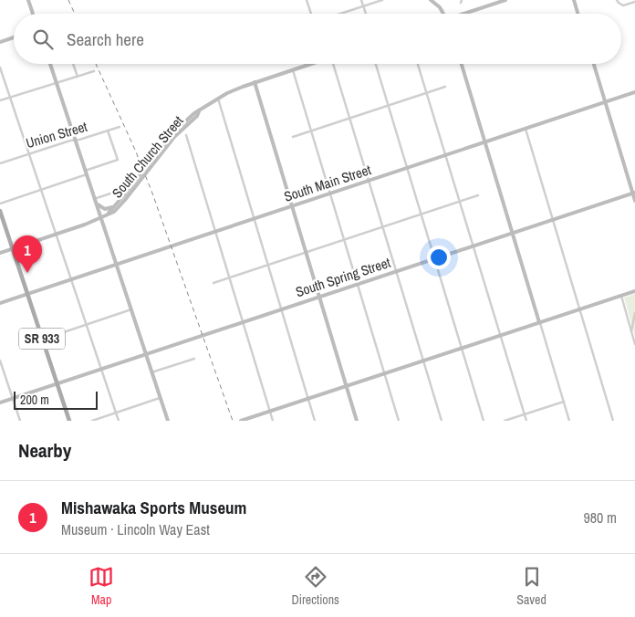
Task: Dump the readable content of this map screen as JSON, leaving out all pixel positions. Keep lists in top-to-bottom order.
{
  "streets": {
    "main road": ["SR 933"],
    "street": [
      "Union Street",
      "South Church Street",
      "South Main Street",
      "South Spring Street"
    ]
  },
  "crossings": [
    ["South Church Street", "SR 933"],
    ["South Main Street", "SR 933"],
    ["South Spring Street", "SR 933"]
  ],
  "scale_bar": "200 m",
  "page": {
    "search": "Search here",
    "pins": "1",
    "scale": "200 m",
    "heading": "Nearby",
    "list": [
      {
        "mark": "1",
        "name": "Mishawaka Sports Museum",
        "note": "Museum · Lincoln Way East",
        "value": "980 m"
      }
    ],
    "nav": ["Map", "Directions", "Saved"]
  }
}
